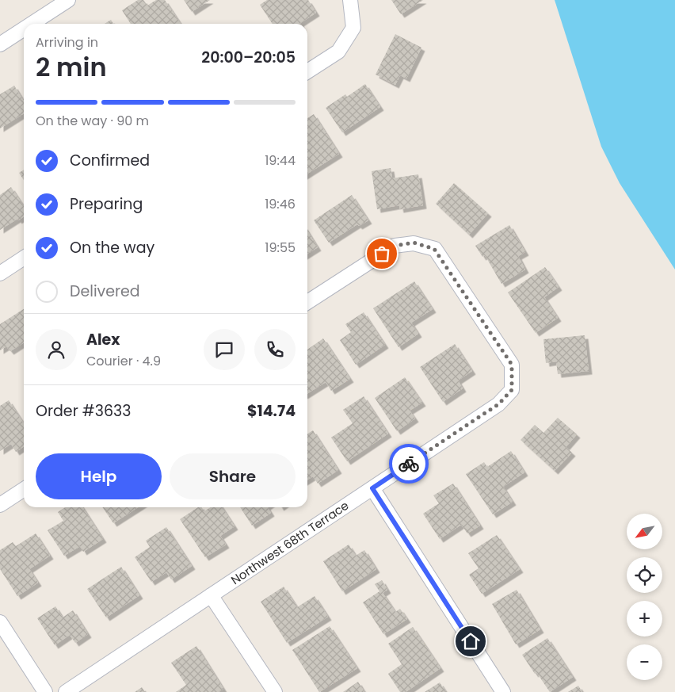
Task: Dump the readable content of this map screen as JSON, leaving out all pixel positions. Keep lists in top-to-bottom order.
{
  "streets": {
    "street": ["Northwest 68th Terrace"]
  },
  "north": "bottom left",
  "page": {
    "heading": ["2 min", "Arriving in", "20:00–20:05"],
    "panel": [
      "Alex",
      "Courier · 4.9",
      "Order #3633",
      "$14.74"
    ],
    "bar": "On the way · 90 m",
    "list": [
      ["Confirmed", "19:44"],
      ["Preparing", "19:46"],
      ["On the way", "19:55"],
      "Delivered"
    ],
    "buttons": ["Help", "Share"],
    "map_buttons": ["+", "−"]
  }
}
